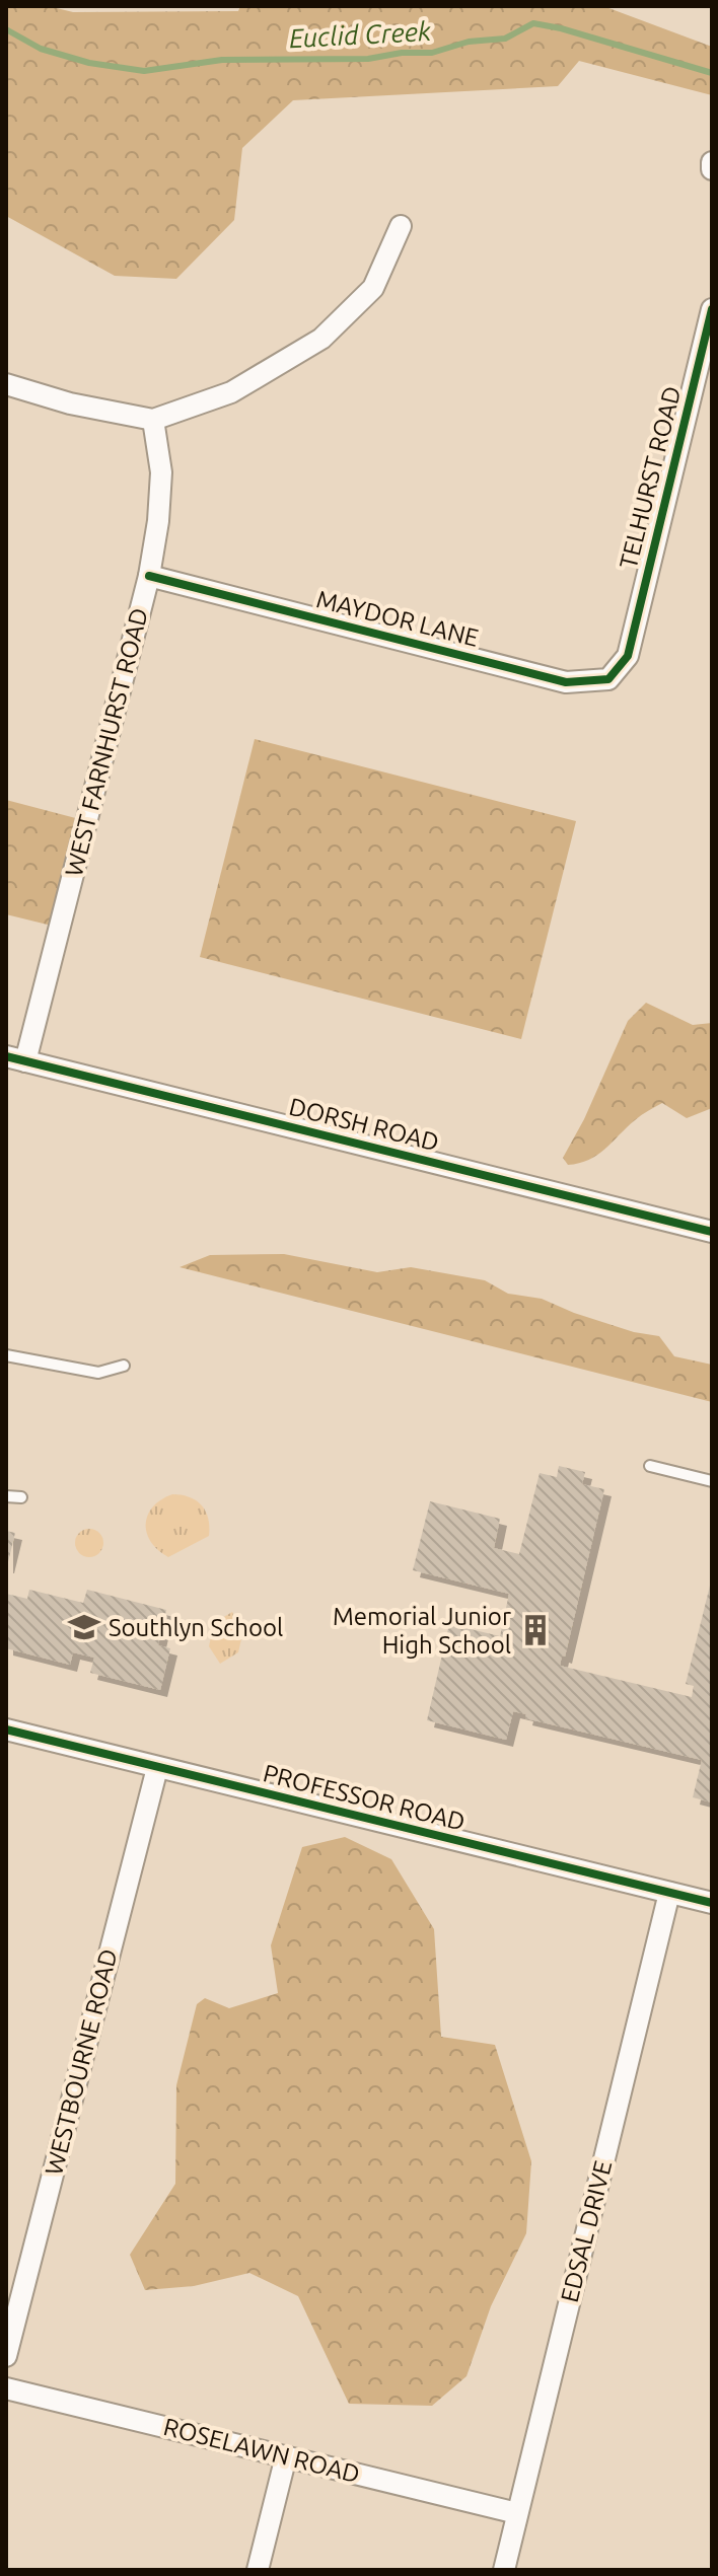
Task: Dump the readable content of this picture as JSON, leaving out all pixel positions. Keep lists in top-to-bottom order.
{
  "streets": {
    "street": [
      "TELHURST ROAD",
      "MAYDOR LANE",
      "WEST FARNHURST ROAD",
      "DORSH ROAD",
      "PROFESSOR ROAD",
      "WESTBOURNE ROAD",
      "EDSAL DRIVE",
      "ROSELAWN ROAD"
    ]
  },
  "crossings": [
    ["TELHURST ROAD", "MAYDOR LANE"],
    ["MAYDOR LANE", "WEST FARNHURST ROAD"],
    ["WEST FARNHURST ROAD", "DORSH ROAD"],
    ["PROFESSOR ROAD", "WESTBOURNE ROAD"],
    ["PROFESSOR ROAD", "EDSAL DRIVE"],
    ["EDSAL DRIVE", "ROSELAWN ROAD"]
  ],
  "water": ["Euclid Creek"],
  "places": {
    "school or university": ["Southlyn School"],
    "building": ["Memorial Junior High School"]
  }
}
